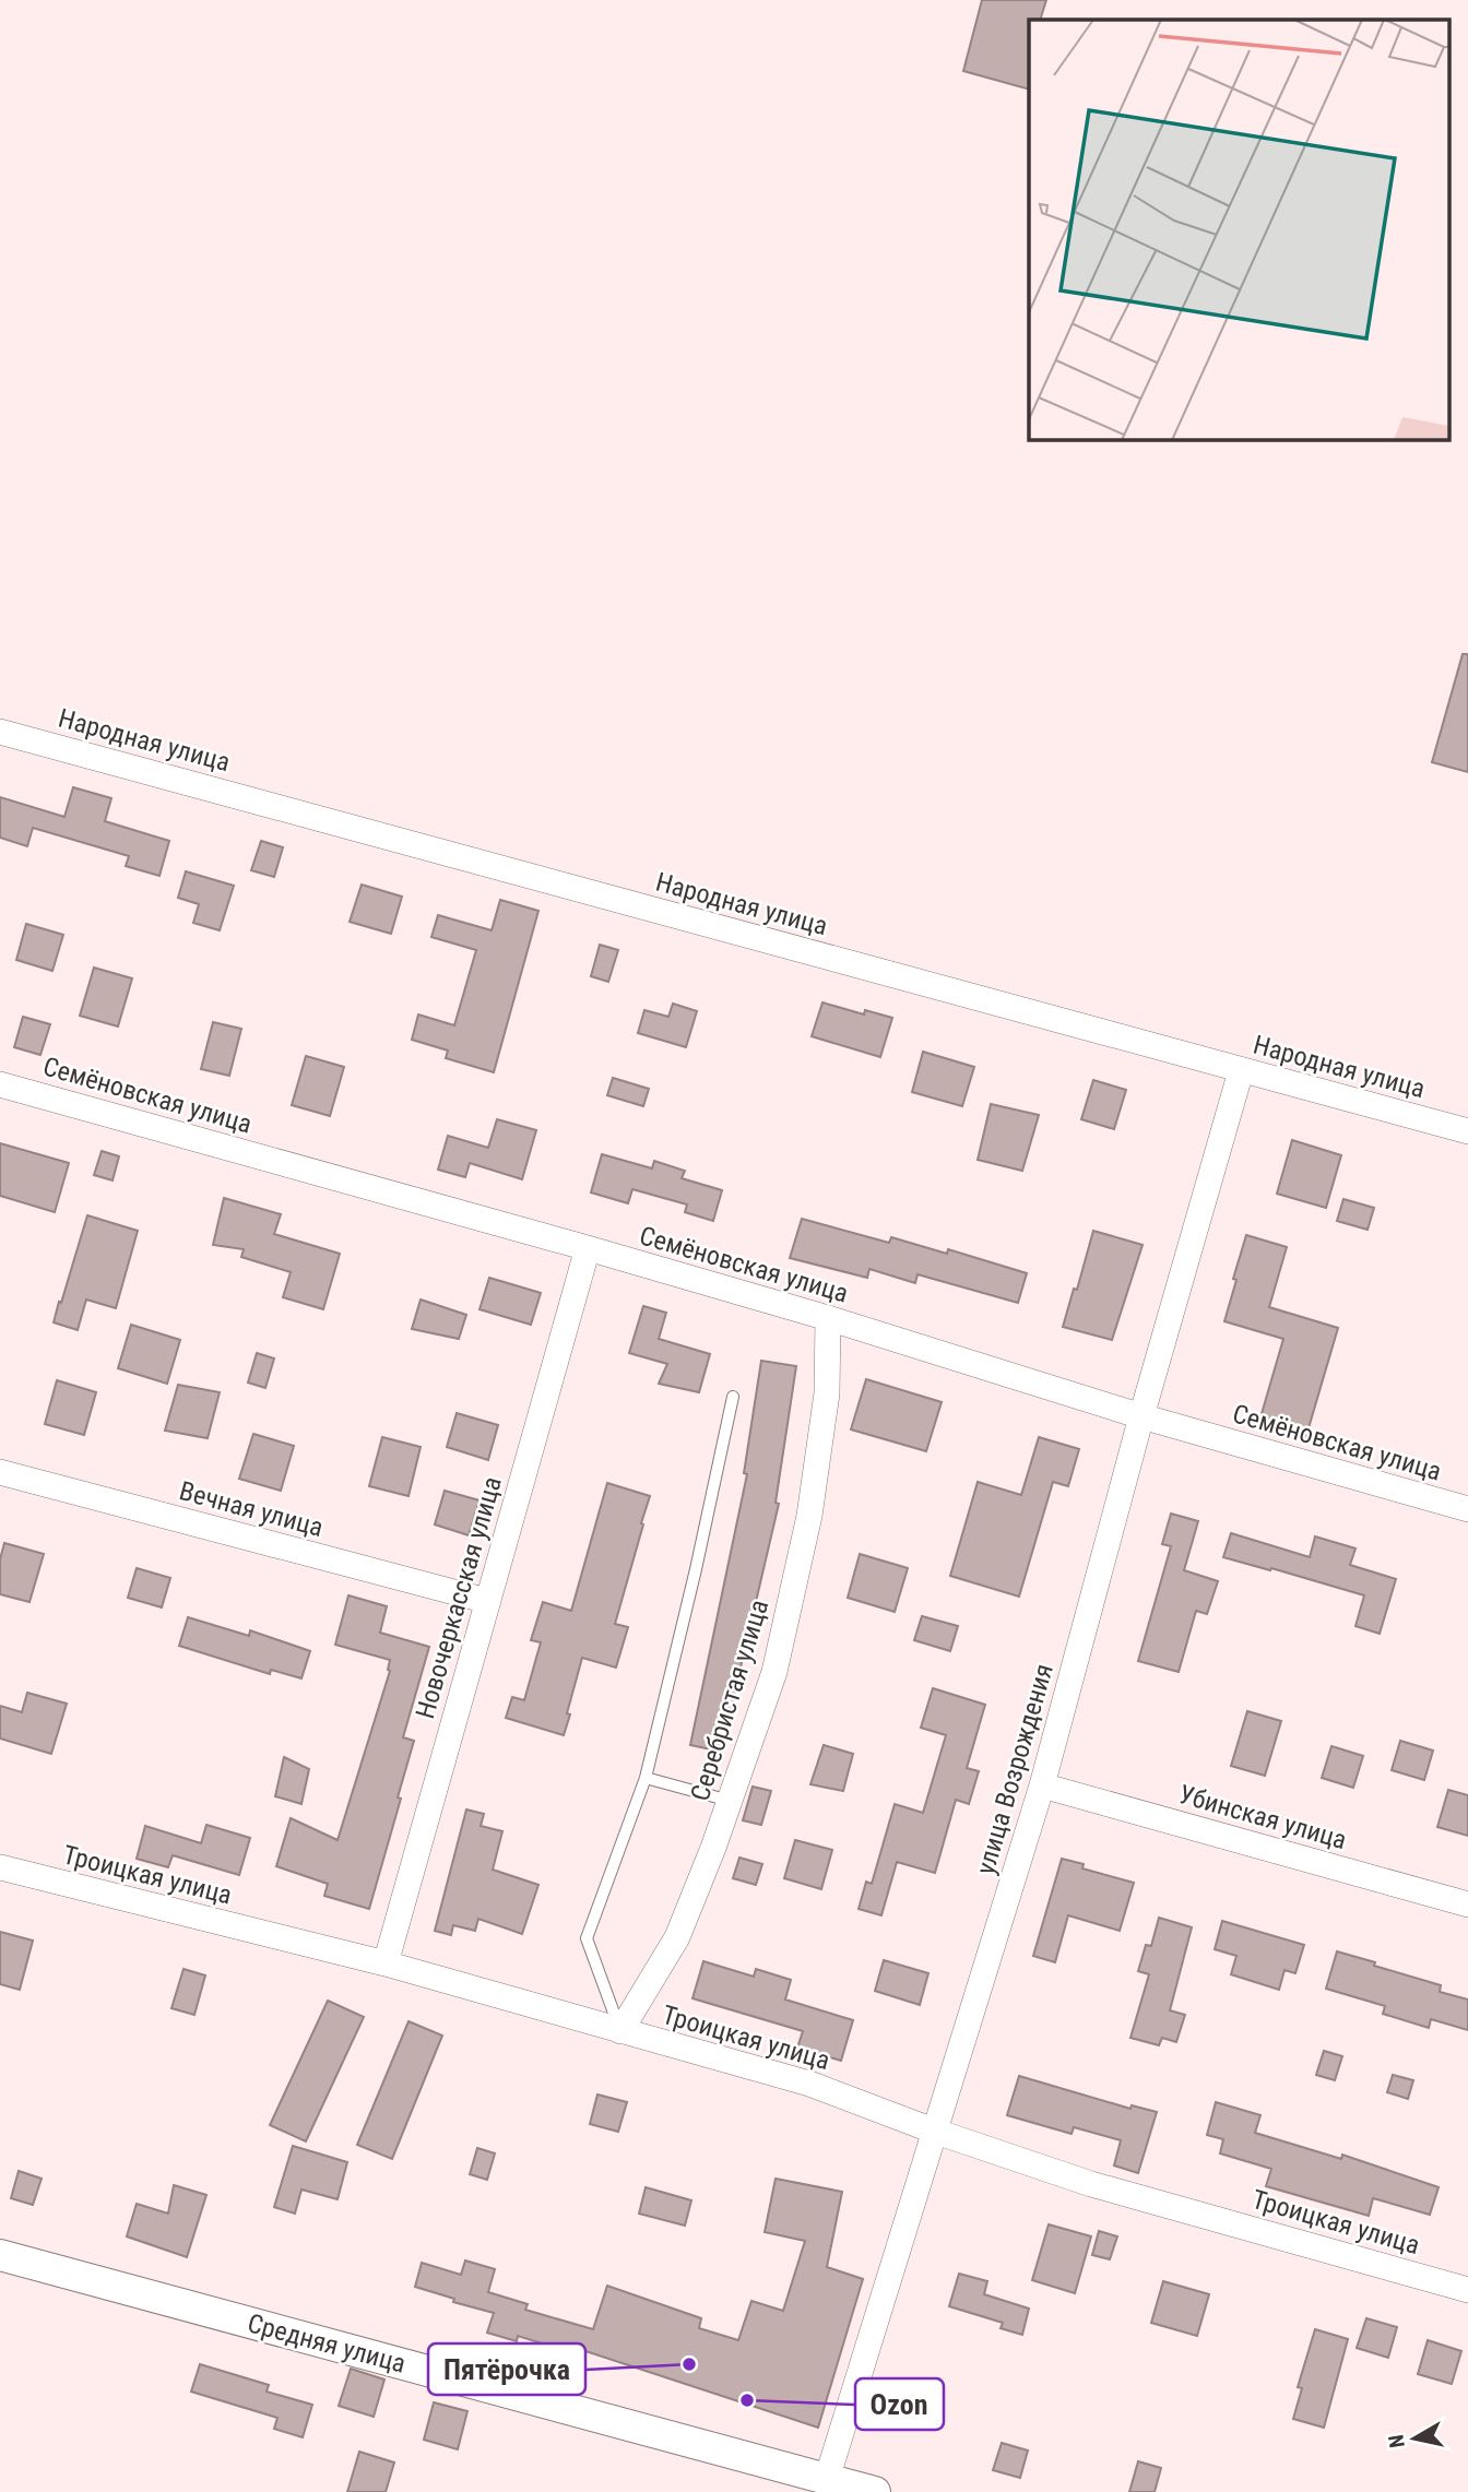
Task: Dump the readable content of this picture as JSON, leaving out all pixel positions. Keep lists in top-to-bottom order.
{
  "streets": {
    "street": [
      "Народная улица",
      "Семёновская улица",
      "Вечная улица",
      "Новочеркасская улица",
      "Серебристая улица",
      "улица Возрождения",
      "Убинская улица",
      "Троицкая улица",
      "Средняя улица"
    ]
  },
  "crossings": [
    ["Народная улица", "улица Возрождения"],
    ["Семёновская улица", "Новочеркасская улица"],
    ["Семёновская улица", "Серебристая улица"],
    ["Семёновская улица", "улица Возрождения"],
    ["Вечная улица", "Новочеркасская улица"],
    ["Новочеркасская улица", "Троицкая улица"],
    ["Серебристая улица", "Троицкая улица"],
    ["улица Возрождения", "Убинская улица"],
    ["улица Возрождения", "Троицкая улица"],
    ["улица Возрождения", "Средняя улица"]
  ],
  "places": ["Пятёрочка", "Ozon"],
  "north": "left"
}
